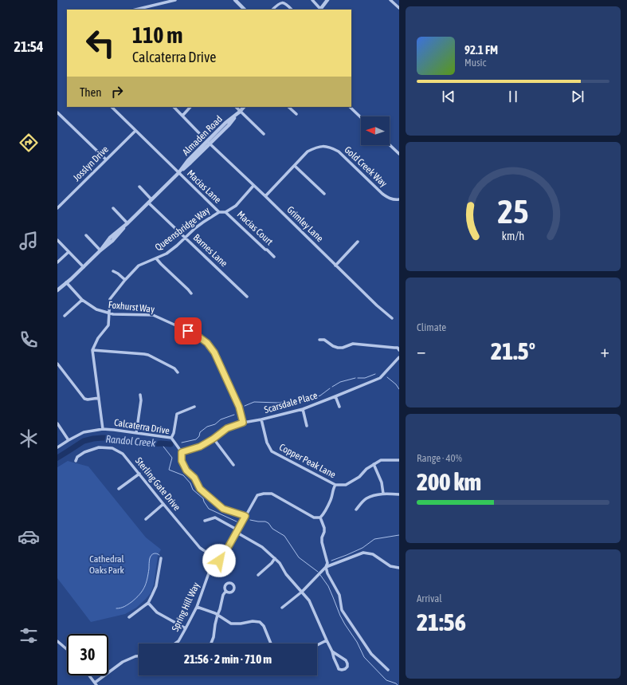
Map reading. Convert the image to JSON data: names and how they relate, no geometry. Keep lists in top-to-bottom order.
{
  "streets": {
    "street": [
      "Almaden Road",
      "Josslyn Drive",
      "Gold Creek Way",
      "Macias Lane",
      "Grimley Lane",
      "Macias Court",
      "Queensbridge Way",
      "Barnes Lane",
      "Foxhurst Way",
      "Scarsdale Place",
      "Calcaterra Drive",
      "Copper Peak Lane",
      "Sterling Gate Drive",
      "Spring Hill Way"
    ]
  },
  "crossings": [
    ["Almaden Road", "Macias Lane"],
    ["Almaden Road", "Grimley Lane"],
    ["Almaden Road", "Barnes Lane"],
    ["Almaden Road", "Foxhurst Way"],
    ["Josslyn Drive", "Macias Lane"],
    ["Gold Creek Way", "Grimley Lane"],
    ["Macias Lane", "Queensbridge Way"],
    ["Grimley Lane", "Queensbridge Way"],
    ["Macias Court", "Queensbridge Way"],
    ["Queensbridge Way", "Barnes Lane"],
    ["Queensbridge Way", "Foxhurst Way"],
    ["Foxhurst Way", "Scarsdale Place"],
    ["Scarsdale Place", "Calcaterra Drive"],
    ["Scarsdale Place", "Copper Peak Lane"],
    ["Calcaterra Drive", "Spring Hill Way"],
    ["Sterling Gate Drive", "Spring Hill Way"]
  ],
  "water": ["Randol Creek"],
  "parks": ["Cathedral Oaks Park"],
  "north": "left",
  "page": {
    "tabs": "21:54",
    "turn": ["110 m", "Calcaterra Drive"],
    "song": ["92.1 FM", "Music"],
    "then": "Then",
    "tile": [
      "Climate",
      ["Range · 40%", "200 km"],
      ["Arrival", "21:56"]
    ],
    "heat": ["−", "21.5°", "+"],
    "limit": "30",
    "trip": "21:56 · 2 min · 710 m",
    "gauge": ["25", "km/h"]
  }
}
